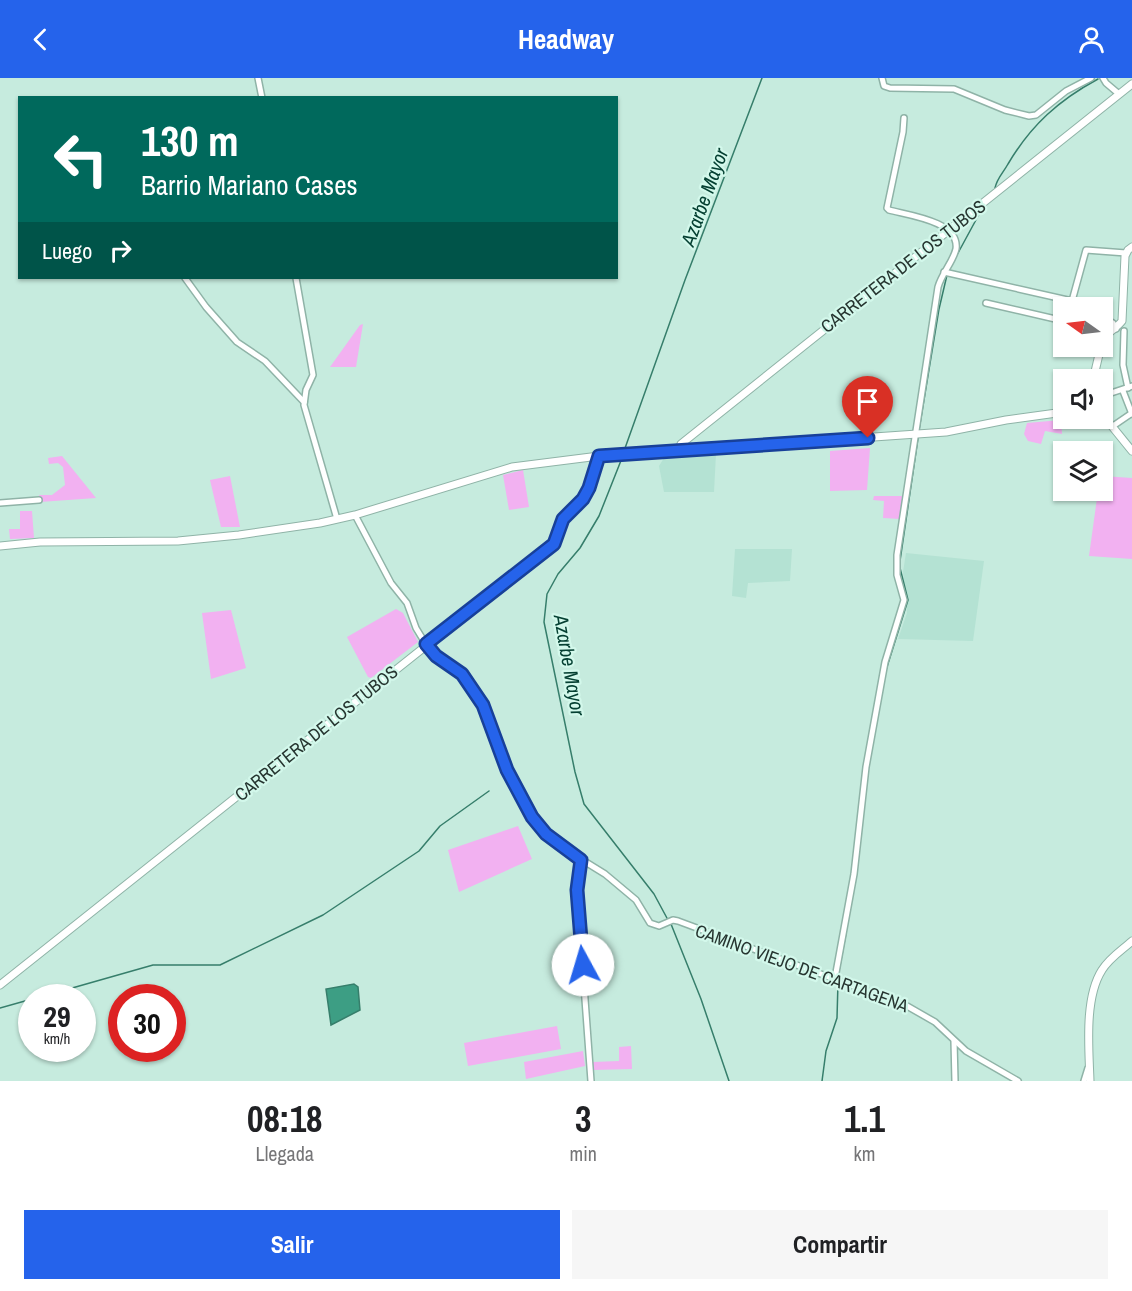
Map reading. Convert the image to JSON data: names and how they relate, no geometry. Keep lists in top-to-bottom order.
{
  "streets": {
    "main road": ["CARRETERA DE LOS TUBOS"],
    "street": ["CAMINO VIEJO DE CARTAGENA"]
  },
  "water": ["Azarbe Mayor"],
  "north": "left",
  "page": {
    "header": "Headway",
    "turn": ["130 m", "Barrio Mariano Cases"],
    "then": "Luego",
    "speed": "29 km/h",
    "limit": "30",
    "eta": [
      "08:18",
      "Llegada",
      "3",
      "min",
      "1.1",
      "km"
    ],
    "buttons": ["Salir", "Compartir"]
  }
}
